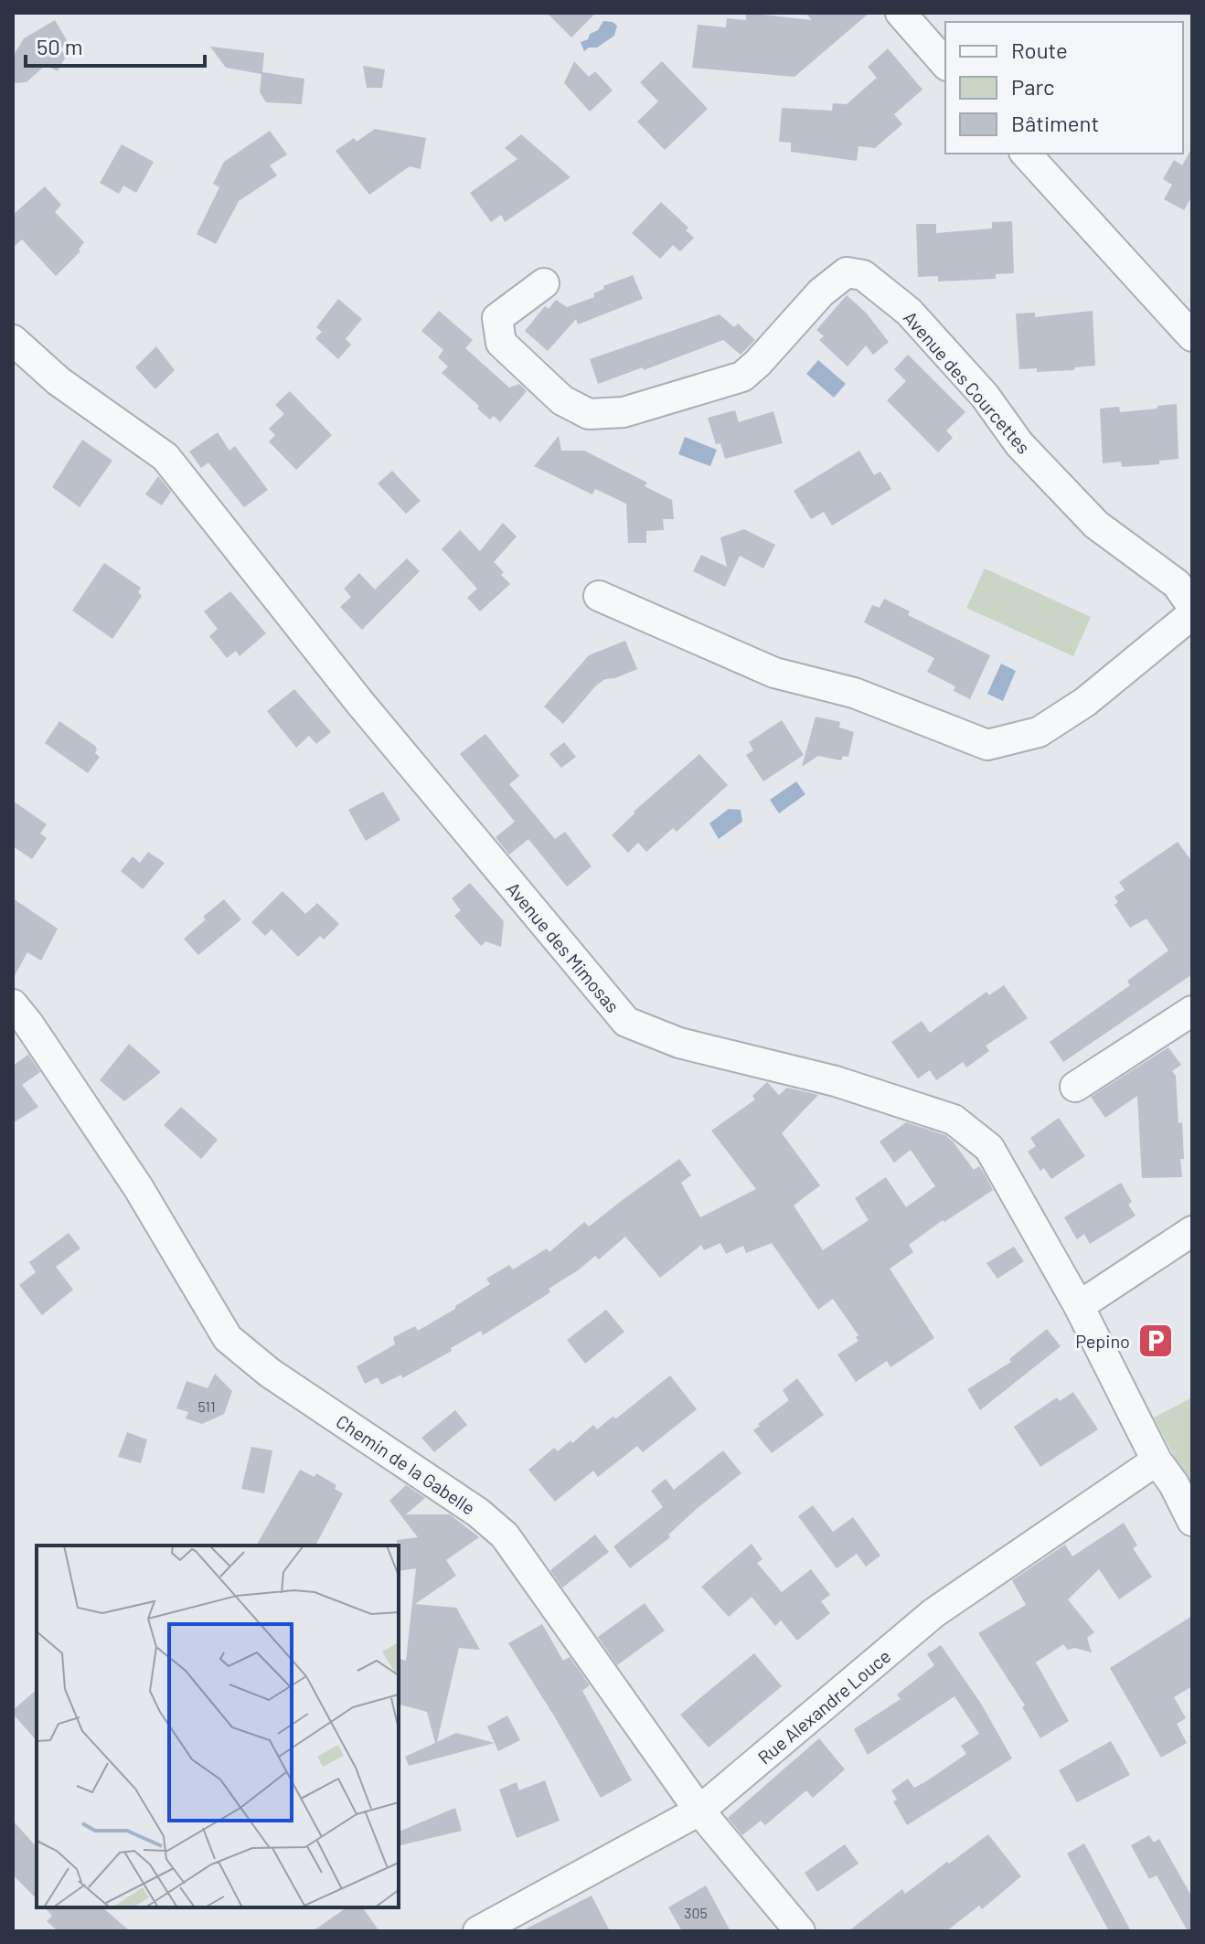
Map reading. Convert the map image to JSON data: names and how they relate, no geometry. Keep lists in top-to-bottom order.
{
  "streets": {
    "street": [
      "Avenue des Courcettes",
      "Avenue des Mimosas",
      "Chemin de la Gabelle",
      "Rue Alexandre Louce"
    ]
  },
  "crossings": [
    ["Avenue des Mimosas", "Rue Alexandre Louce"],
    ["Chemin de la Gabelle", "Rue Alexandre Louce"]
  ],
  "places": {
    "parking": ["Pepino"]
  },
  "house_numbers": ["511", "305"],
  "legend": ["Route", "Parc", "Bâtiment"],
  "scale_bar": "50 m"
}
